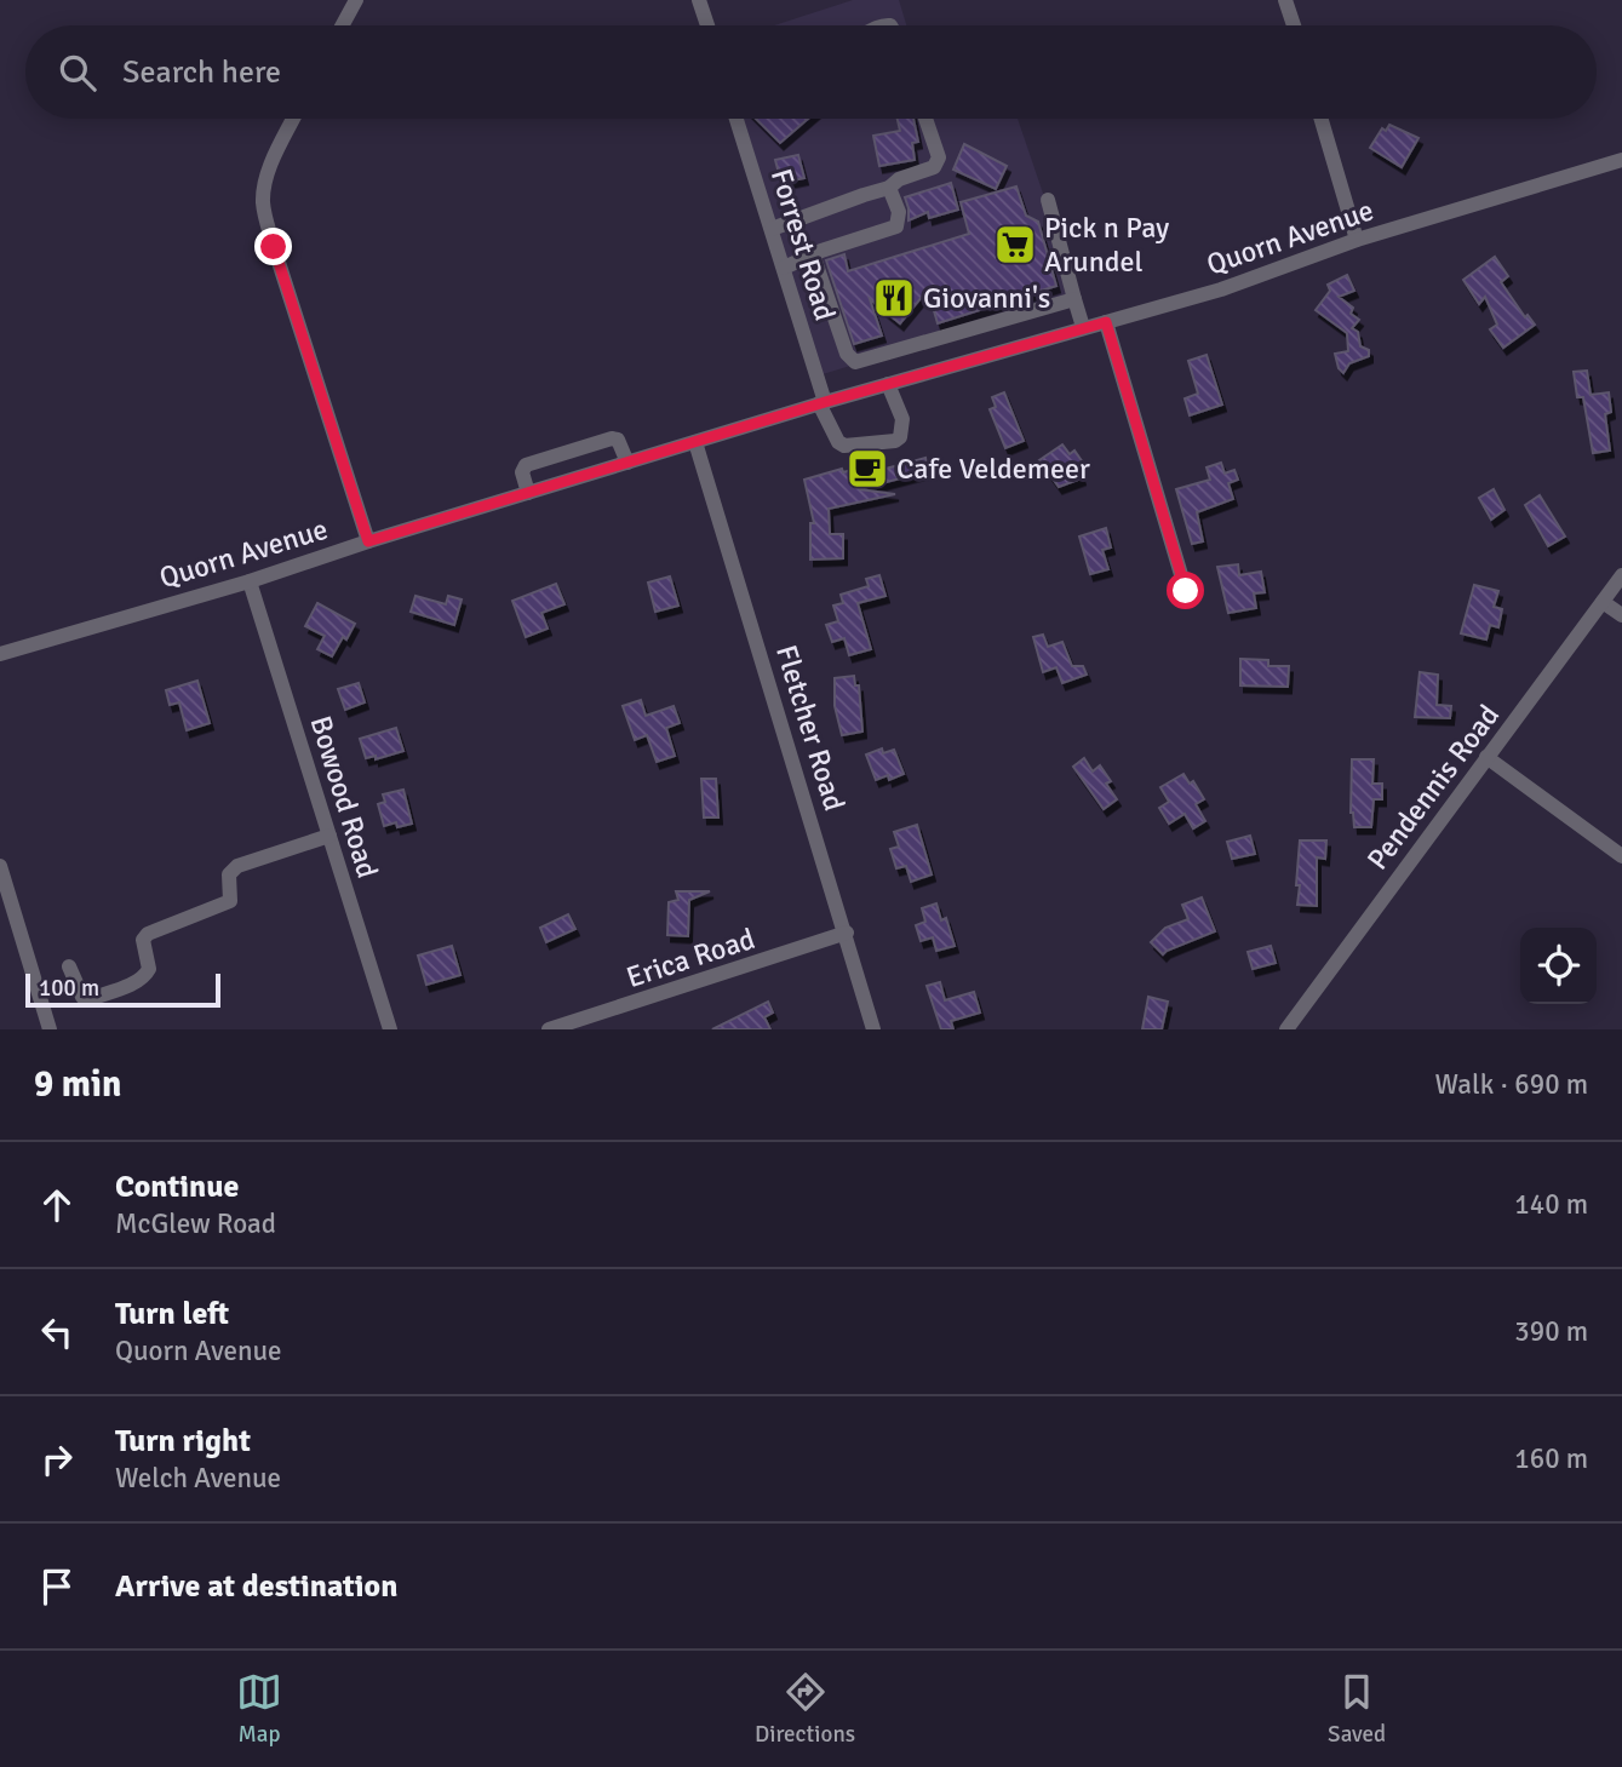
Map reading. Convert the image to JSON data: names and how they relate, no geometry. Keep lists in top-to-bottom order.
{
  "streets": {
    "street": [
      "Quorn Avenue",
      "Forrest Road",
      "Fletcher Road",
      "Pendennis Road",
      "Bowood Road",
      "Erica Road"
    ]
  },
  "crossings": [
    ["Quorn Avenue", "Forrest Road"],
    ["Quorn Avenue", "Fletcher Road"],
    ["Quorn Avenue", "Bowood Road"],
    ["Fletcher Road", "Erica Road"]
  ],
  "places": {
    "supermarket": ["Pick n Pay Arundel"],
    "restaurant": ["Giovanni's"],
    "cafe": ["Cafe Veldemeer"]
  },
  "scale_bar": "100 m",
  "page": {
    "search": "Search here",
    "scale": "100 m",
    "heading": ["9 min", "Walk · 690 m"],
    "list": [
      ["Continue", "McGlew Road", "140 m"],
      ["Turn left", "Quorn Avenue", "390 m"],
      ["Turn right", "Welch Avenue", "160 m"],
      "Arrive at destination"
    ],
    "nav": ["Map", "Directions", "Saved"]
  }
}
